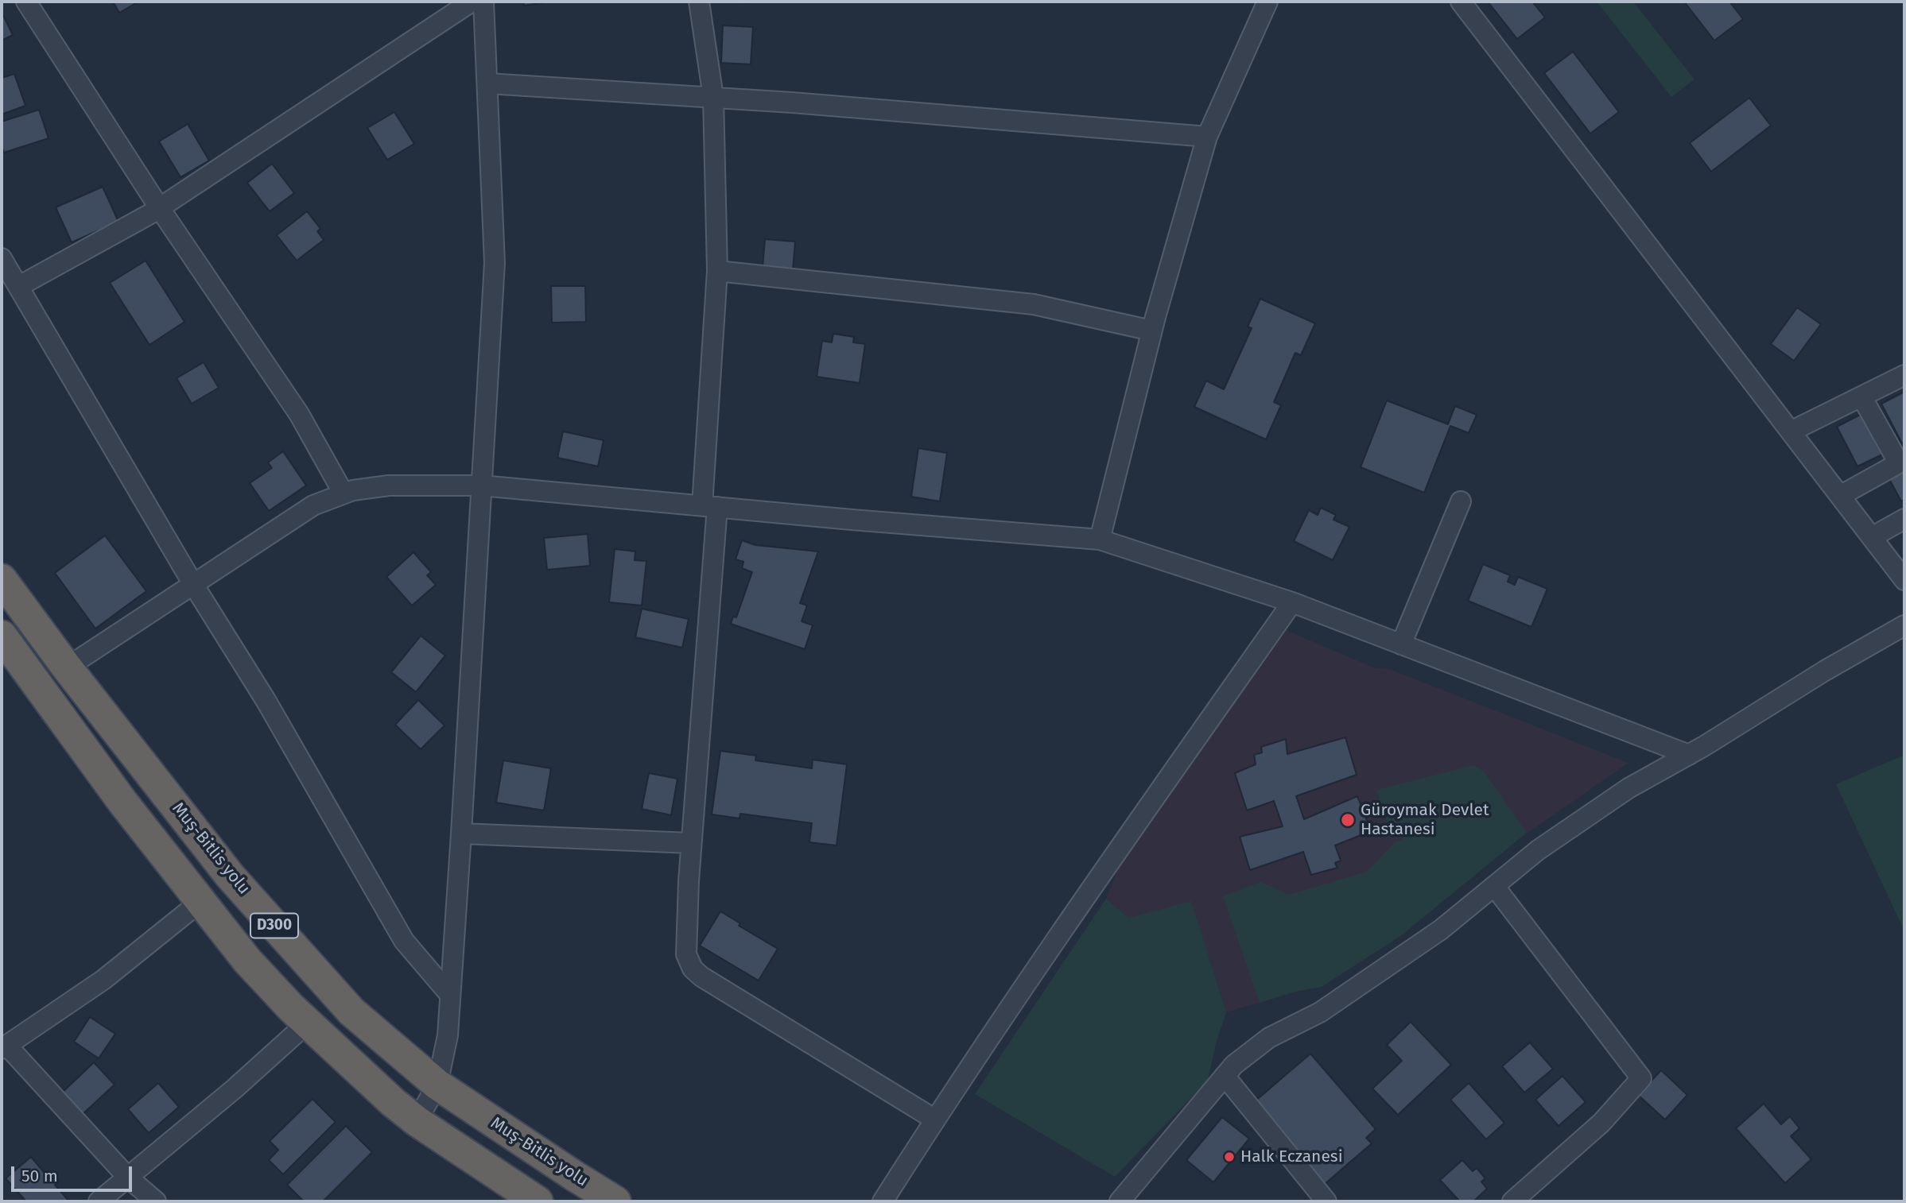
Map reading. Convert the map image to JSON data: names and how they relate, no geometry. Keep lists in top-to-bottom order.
{
  "streets": {
    "highway": ["Muş-Bitlis yolu", "D300"]
  },
  "places": ["Güroymak Devlet Hastanesi", "Halk Eczanesi"],
  "scale_bar": "50 m"
}
